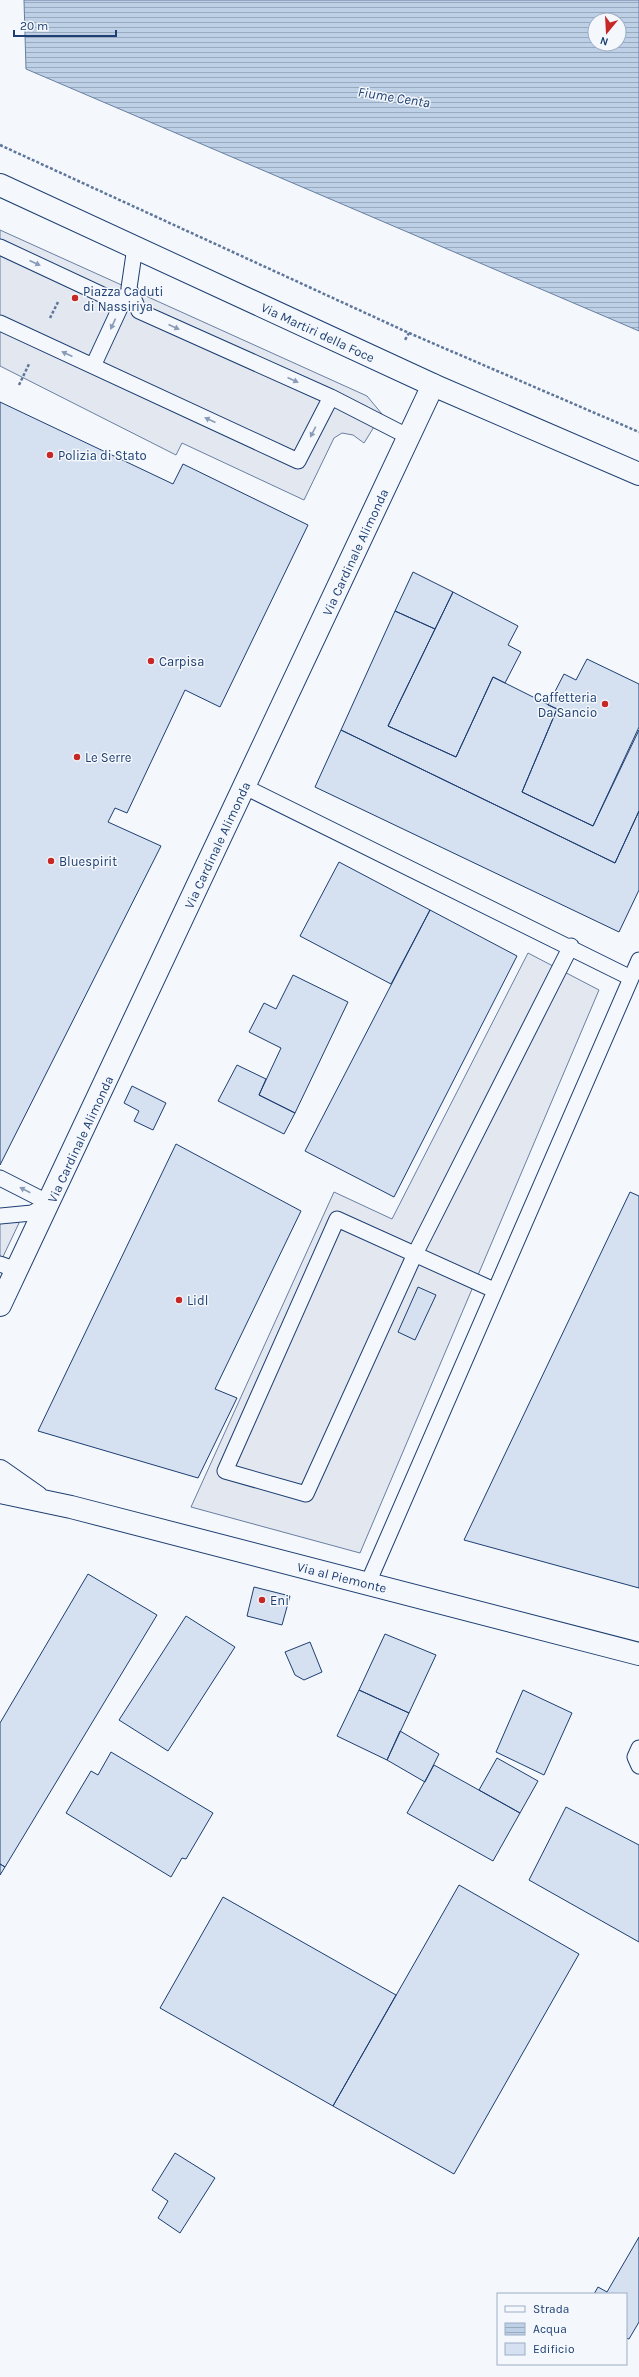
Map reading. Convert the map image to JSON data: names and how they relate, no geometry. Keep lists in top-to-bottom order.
{
  "streets": {
    "main road": ["Via Martiri della Foce", "Via Cardinale Alimonda", "Via al Piemonte"]
  },
  "crossings": [
    ["Via Martiri della Foce", "Via Cardinale Alimonda"]
  ],
  "water": ["Fiume Centa"],
  "places": [
    "Piazza Caduti di Nassiriya",
    "Polizia di Stato",
    "Carpisa",
    "Caffetteria Da Sancio",
    "Le Serre",
    "Bluespirit",
    "Lidl",
    "Eni"
  ],
  "legend": ["Strada", "Acqua", "Edificio"],
  "scale_bar": "20 m",
  "north": "bottom"
}
